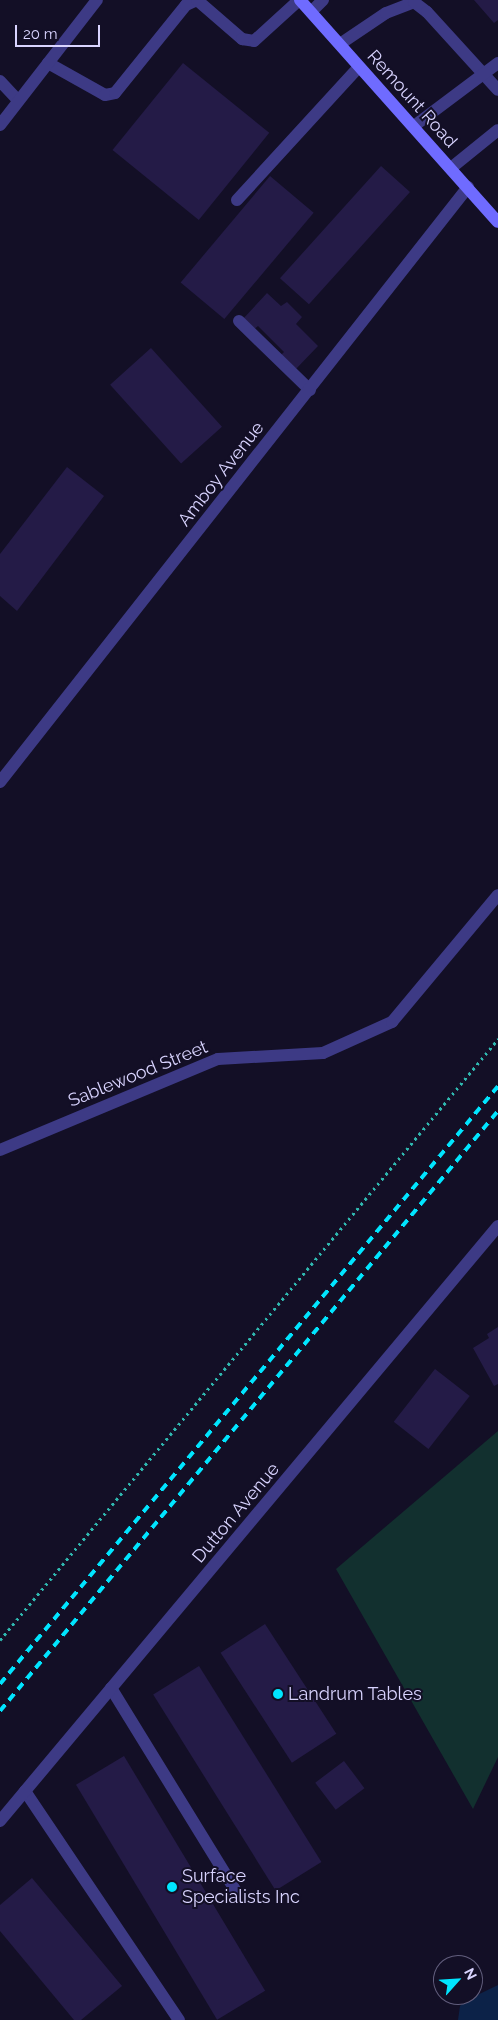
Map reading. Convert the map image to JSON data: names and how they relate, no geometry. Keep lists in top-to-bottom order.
{
  "streets": {
    "main road": ["Remount Road"],
    "street": ["Amboy Avenue", "Sablewood Street", "Dutton Avenue"]
  },
  "crossings": [
    ["Remount Road", "Amboy Avenue"]
  ],
  "places": ["Landrum Tables", "Surface Specialists Inc"],
  "scale_bar": "20 m",
  "north": "top right"
}
